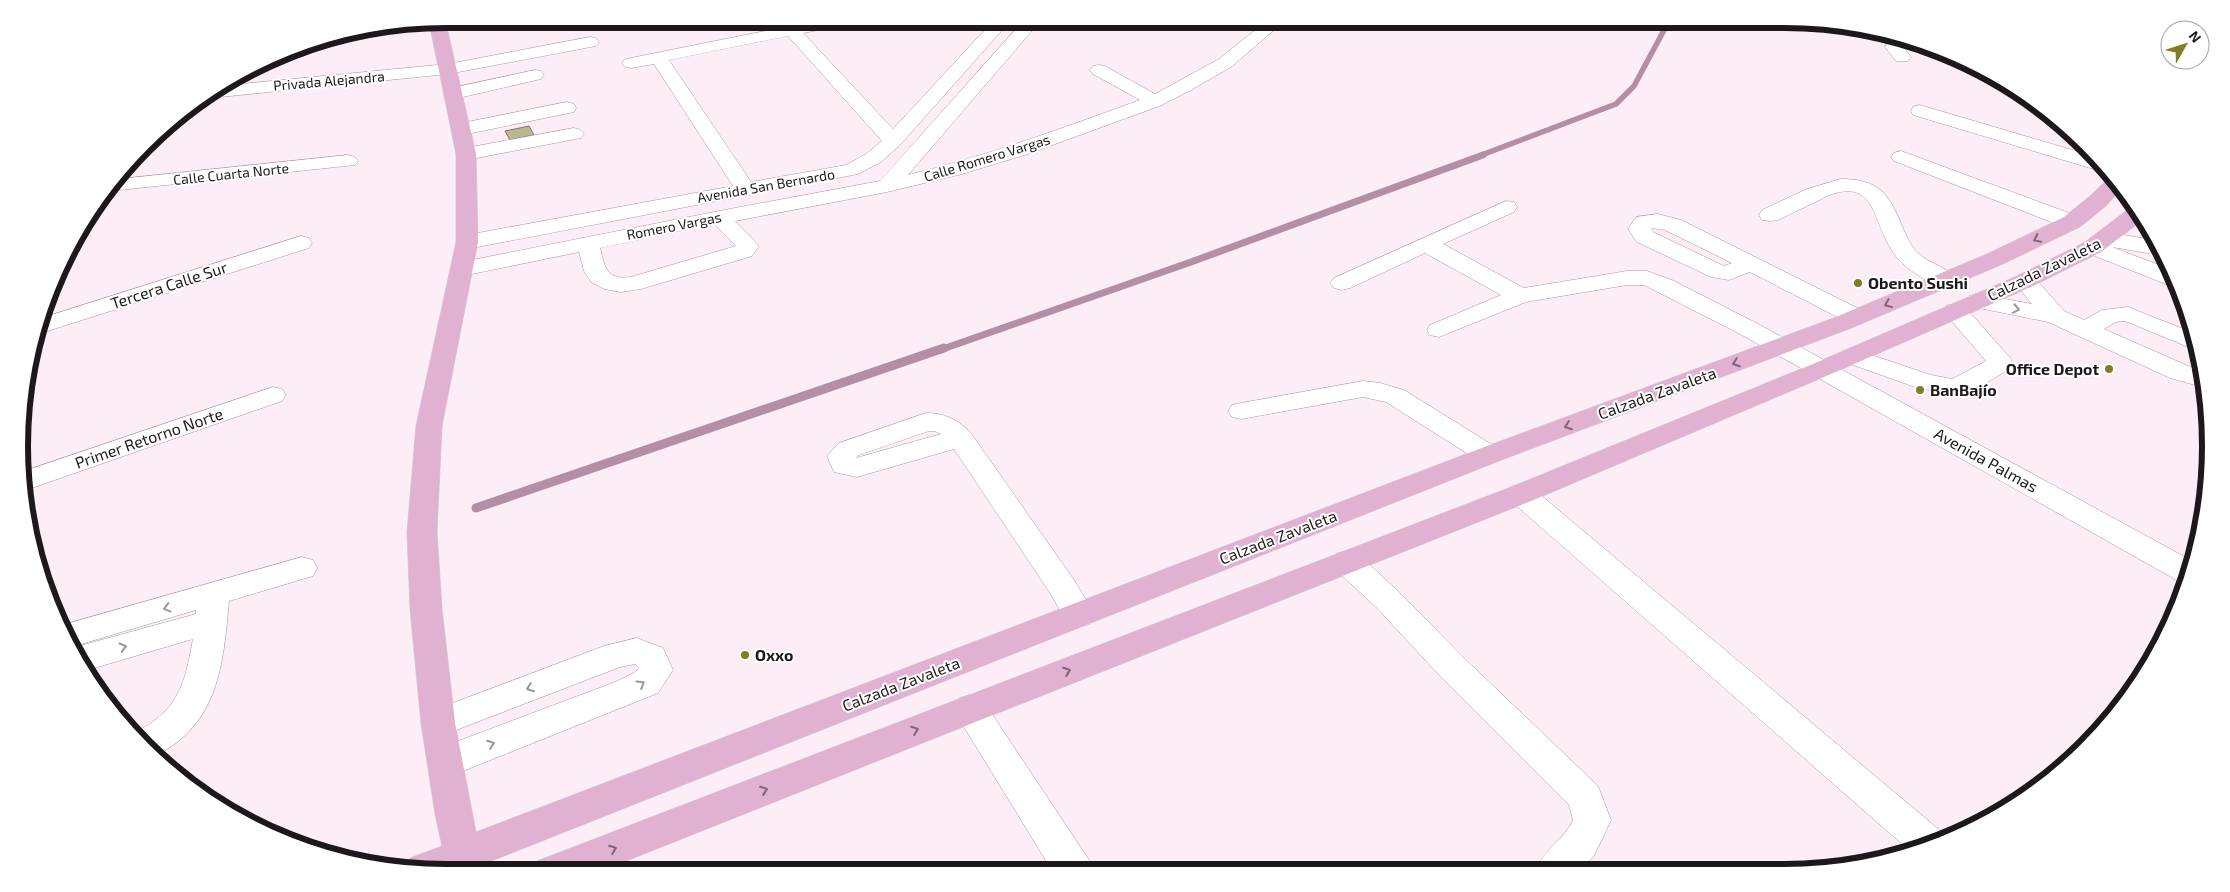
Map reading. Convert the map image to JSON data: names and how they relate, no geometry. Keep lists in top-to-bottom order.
{
  "streets": {
    "main road": ["Calzada Zavaleta"],
    "street": [
      "Privada Alejandra",
      "Calle Romero Vargas",
      "Calle Cuarta Norte",
      "Avenida San Bernardo",
      "Romero Vargas",
      "Tercera Calle Sur",
      "Primer Retorno Norte",
      "Avenida Palmas"
    ]
  },
  "crossings": [
    ["Calle Romero Vargas", "Romero Vargas"],
    ["Calzada Zavaleta", "Avenida Palmas"]
  ],
  "places": [
    "Obento Sushi",
    "Office Depot",
    "BanBajío",
    "Oxxo"
  ],
  "north": "top right"
}
